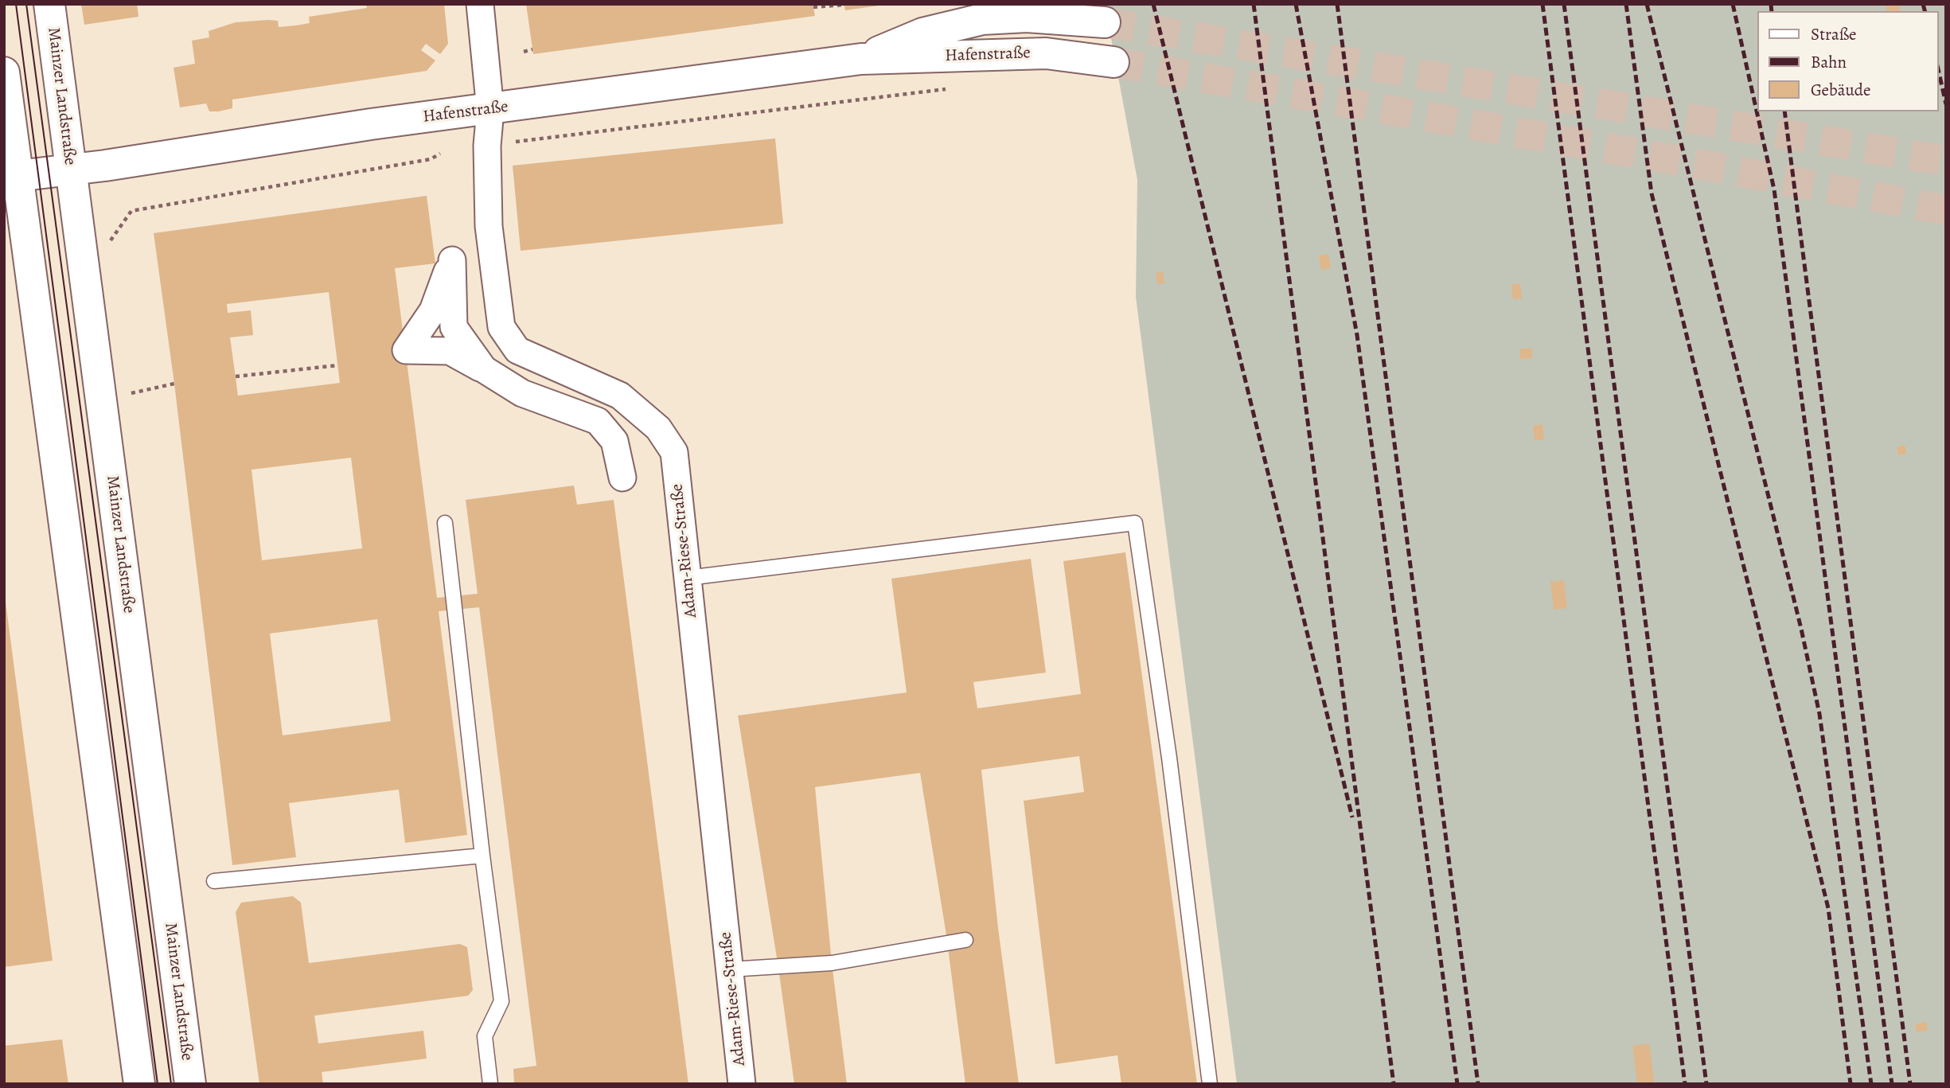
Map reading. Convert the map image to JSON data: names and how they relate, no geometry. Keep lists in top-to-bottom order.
{
  "streets": {
    "main road": ["Hafenstraße", "Mainzer Landstraße"],
    "street": ["Adam-Riese-Straße"]
  },
  "crossings": [
    ["Hafenstraße", "Mainzer Landstraße"],
    ["Hafenstraße", "Adam-Riese-Straße"]
  ],
  "legend": ["Straße", "Bahn", "Gebäude"]
}
